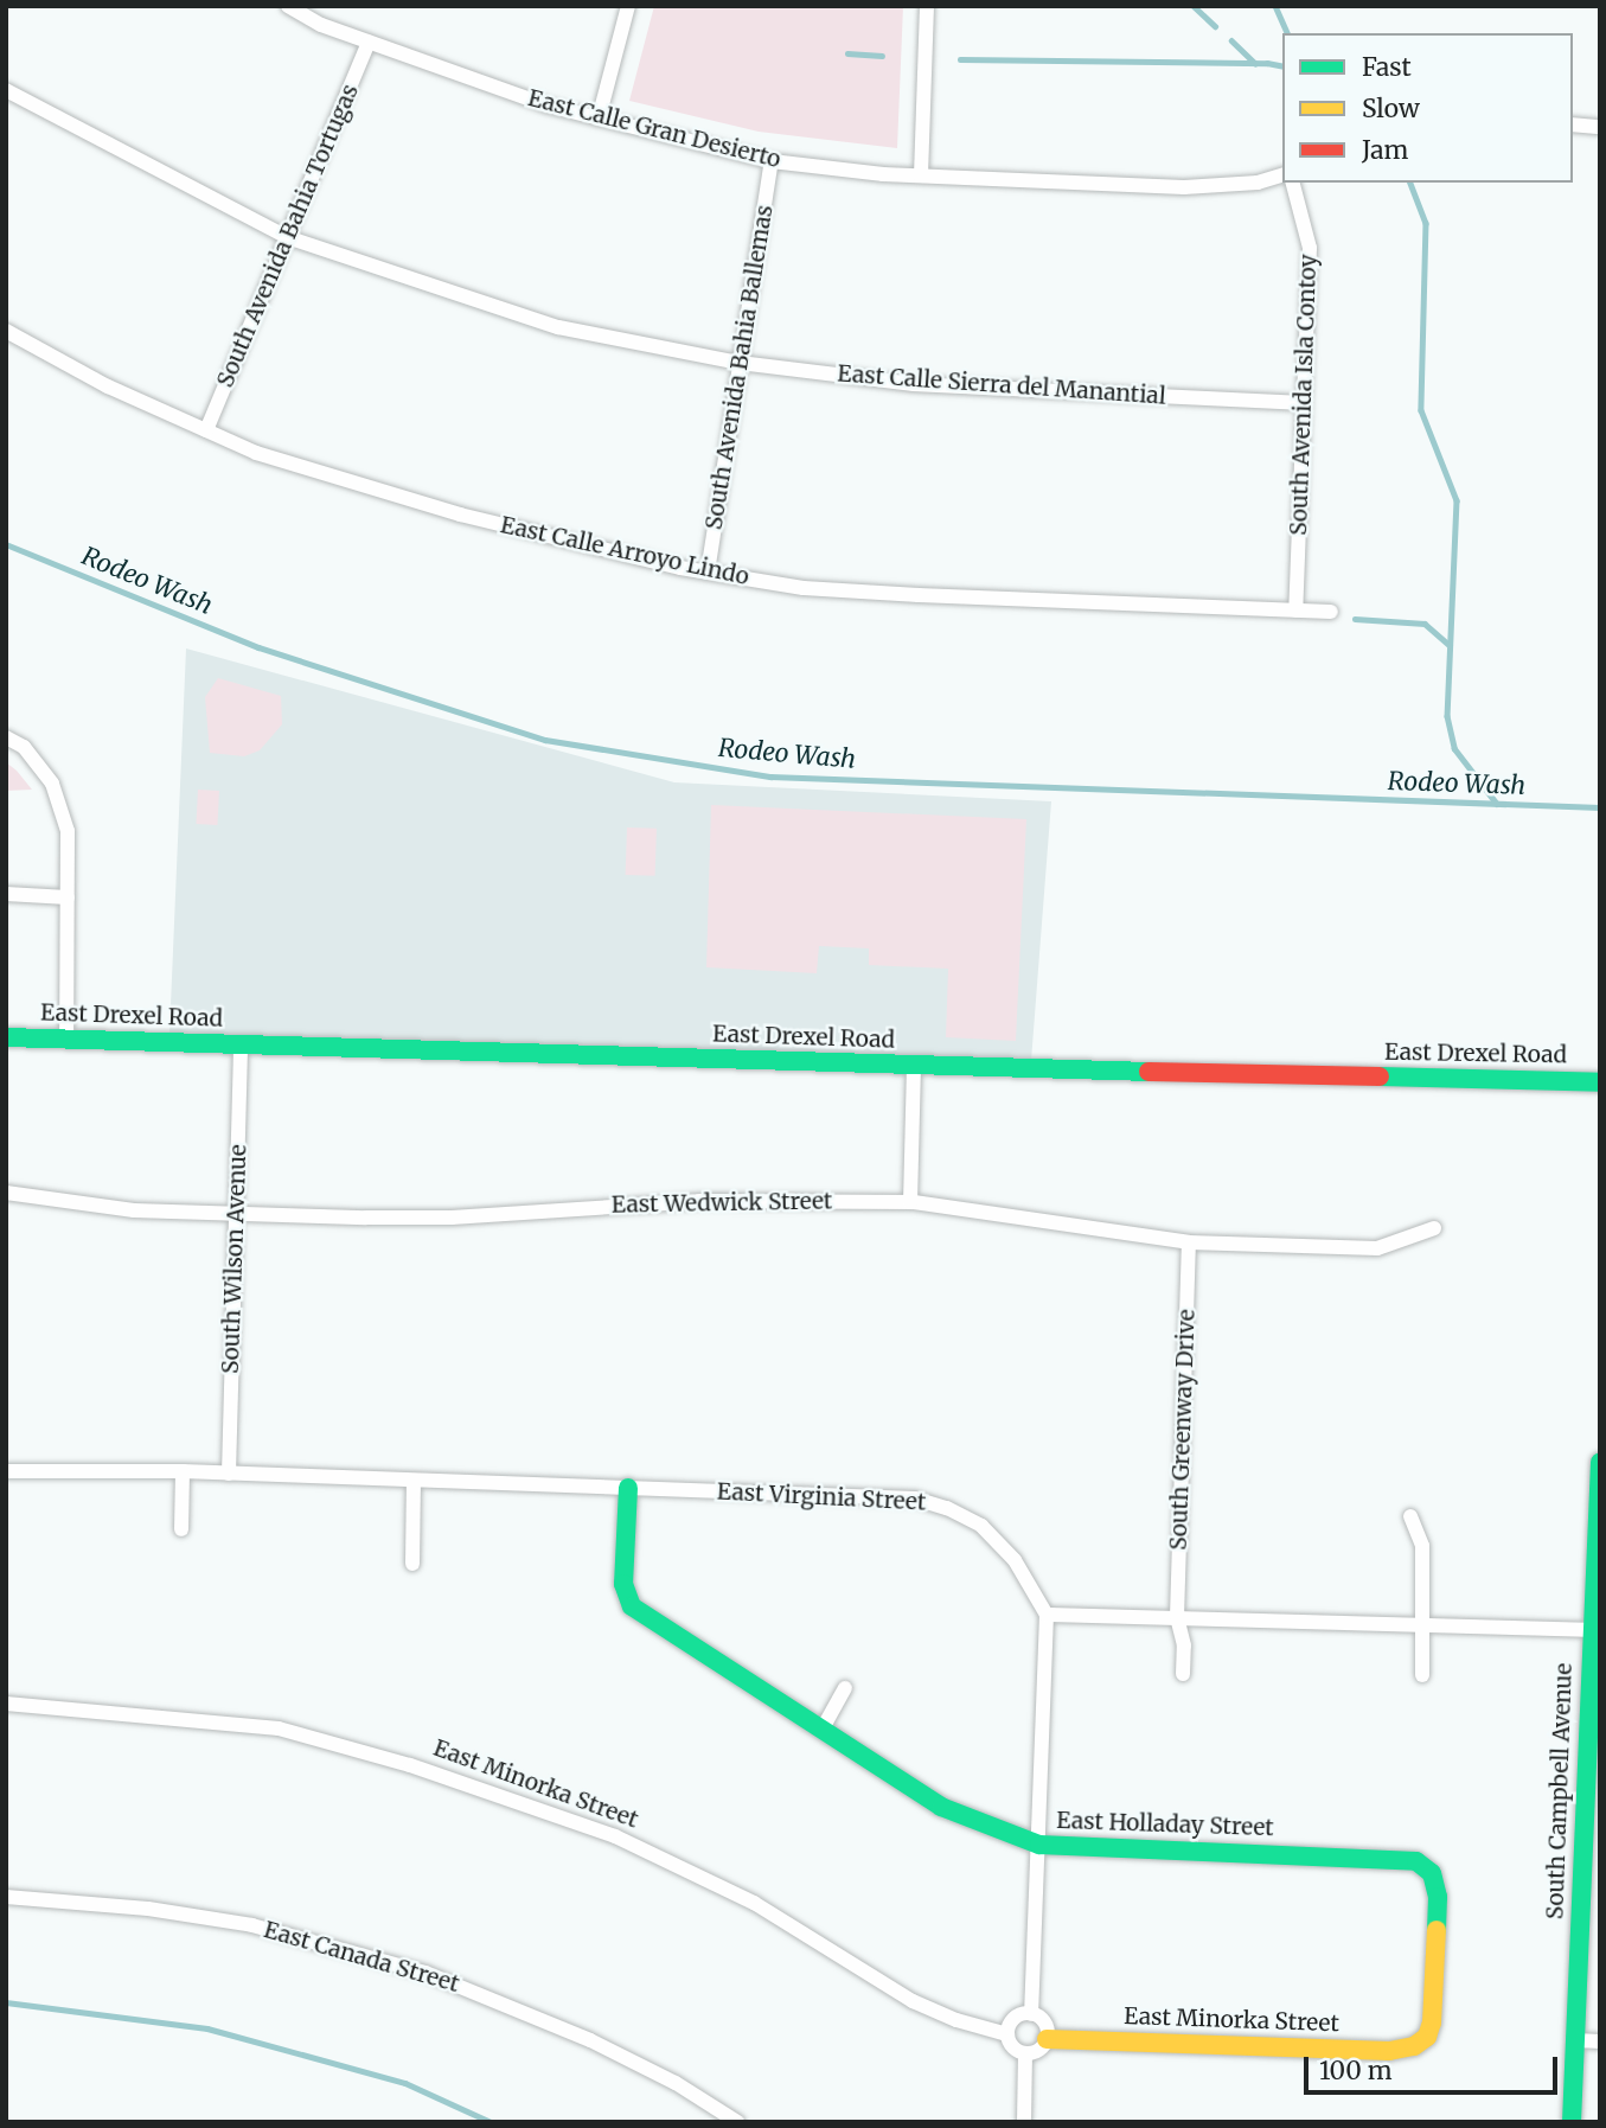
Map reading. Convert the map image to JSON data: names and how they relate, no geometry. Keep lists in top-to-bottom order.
{
  "streets": {
    "street": [
      "East Calle Gran Desierto",
      "South Avenida Bahia Tortugas",
      "South Avenida Bahia Ballemas",
      "East Calle Sierra del Manantial",
      "South Avenida Isla Contoy",
      "East Calle Arroyo Lindo",
      "East Drexel Road",
      "East Wedwick Street",
      "South Wilson Avenue",
      "South Greenway Drive",
      "East Virginia Street",
      "East Minorka Street",
      "South Campbell Avenue",
      "East Holladay Street",
      "East Canada Street"
    ]
  },
  "crossings": [
    ["East Calle Gran Desierto", "South Avenida Bahia Tortugas"],
    ["East Calle Gran Desierto", "South Avenida Bahia Ballemas"],
    ["South Avenida Bahia Tortugas", "East Calle Sierra del Manantial"],
    ["South Avenida Bahia Tortugas", "East Calle Arroyo Lindo"],
    ["South Avenida Bahia Ballemas", "East Calle Sierra del Manantial"],
    ["South Avenida Bahia Ballemas", "East Calle Arroyo Lindo"],
    ["East Calle Sierra del Manantial", "South Avenida Isla Contoy"],
    ["South Avenida Isla Contoy", "East Calle Arroyo Lindo"],
    ["East Drexel Road", "South Wilson Avenue"],
    ["East Wedwick Street", "South Wilson Avenue"],
    ["East Wedwick Street", "South Greenway Drive"],
    ["South Wilson Avenue", "East Virginia Street"],
    ["East Virginia Street", "East Holladay Street"],
    ["East Minorka Street", "East Holladay Street"]
  ],
  "water": ["Rodeo Wash"],
  "legend": ["Fast", "Slow", "Jam"],
  "scale_bar": "100 m"
}
